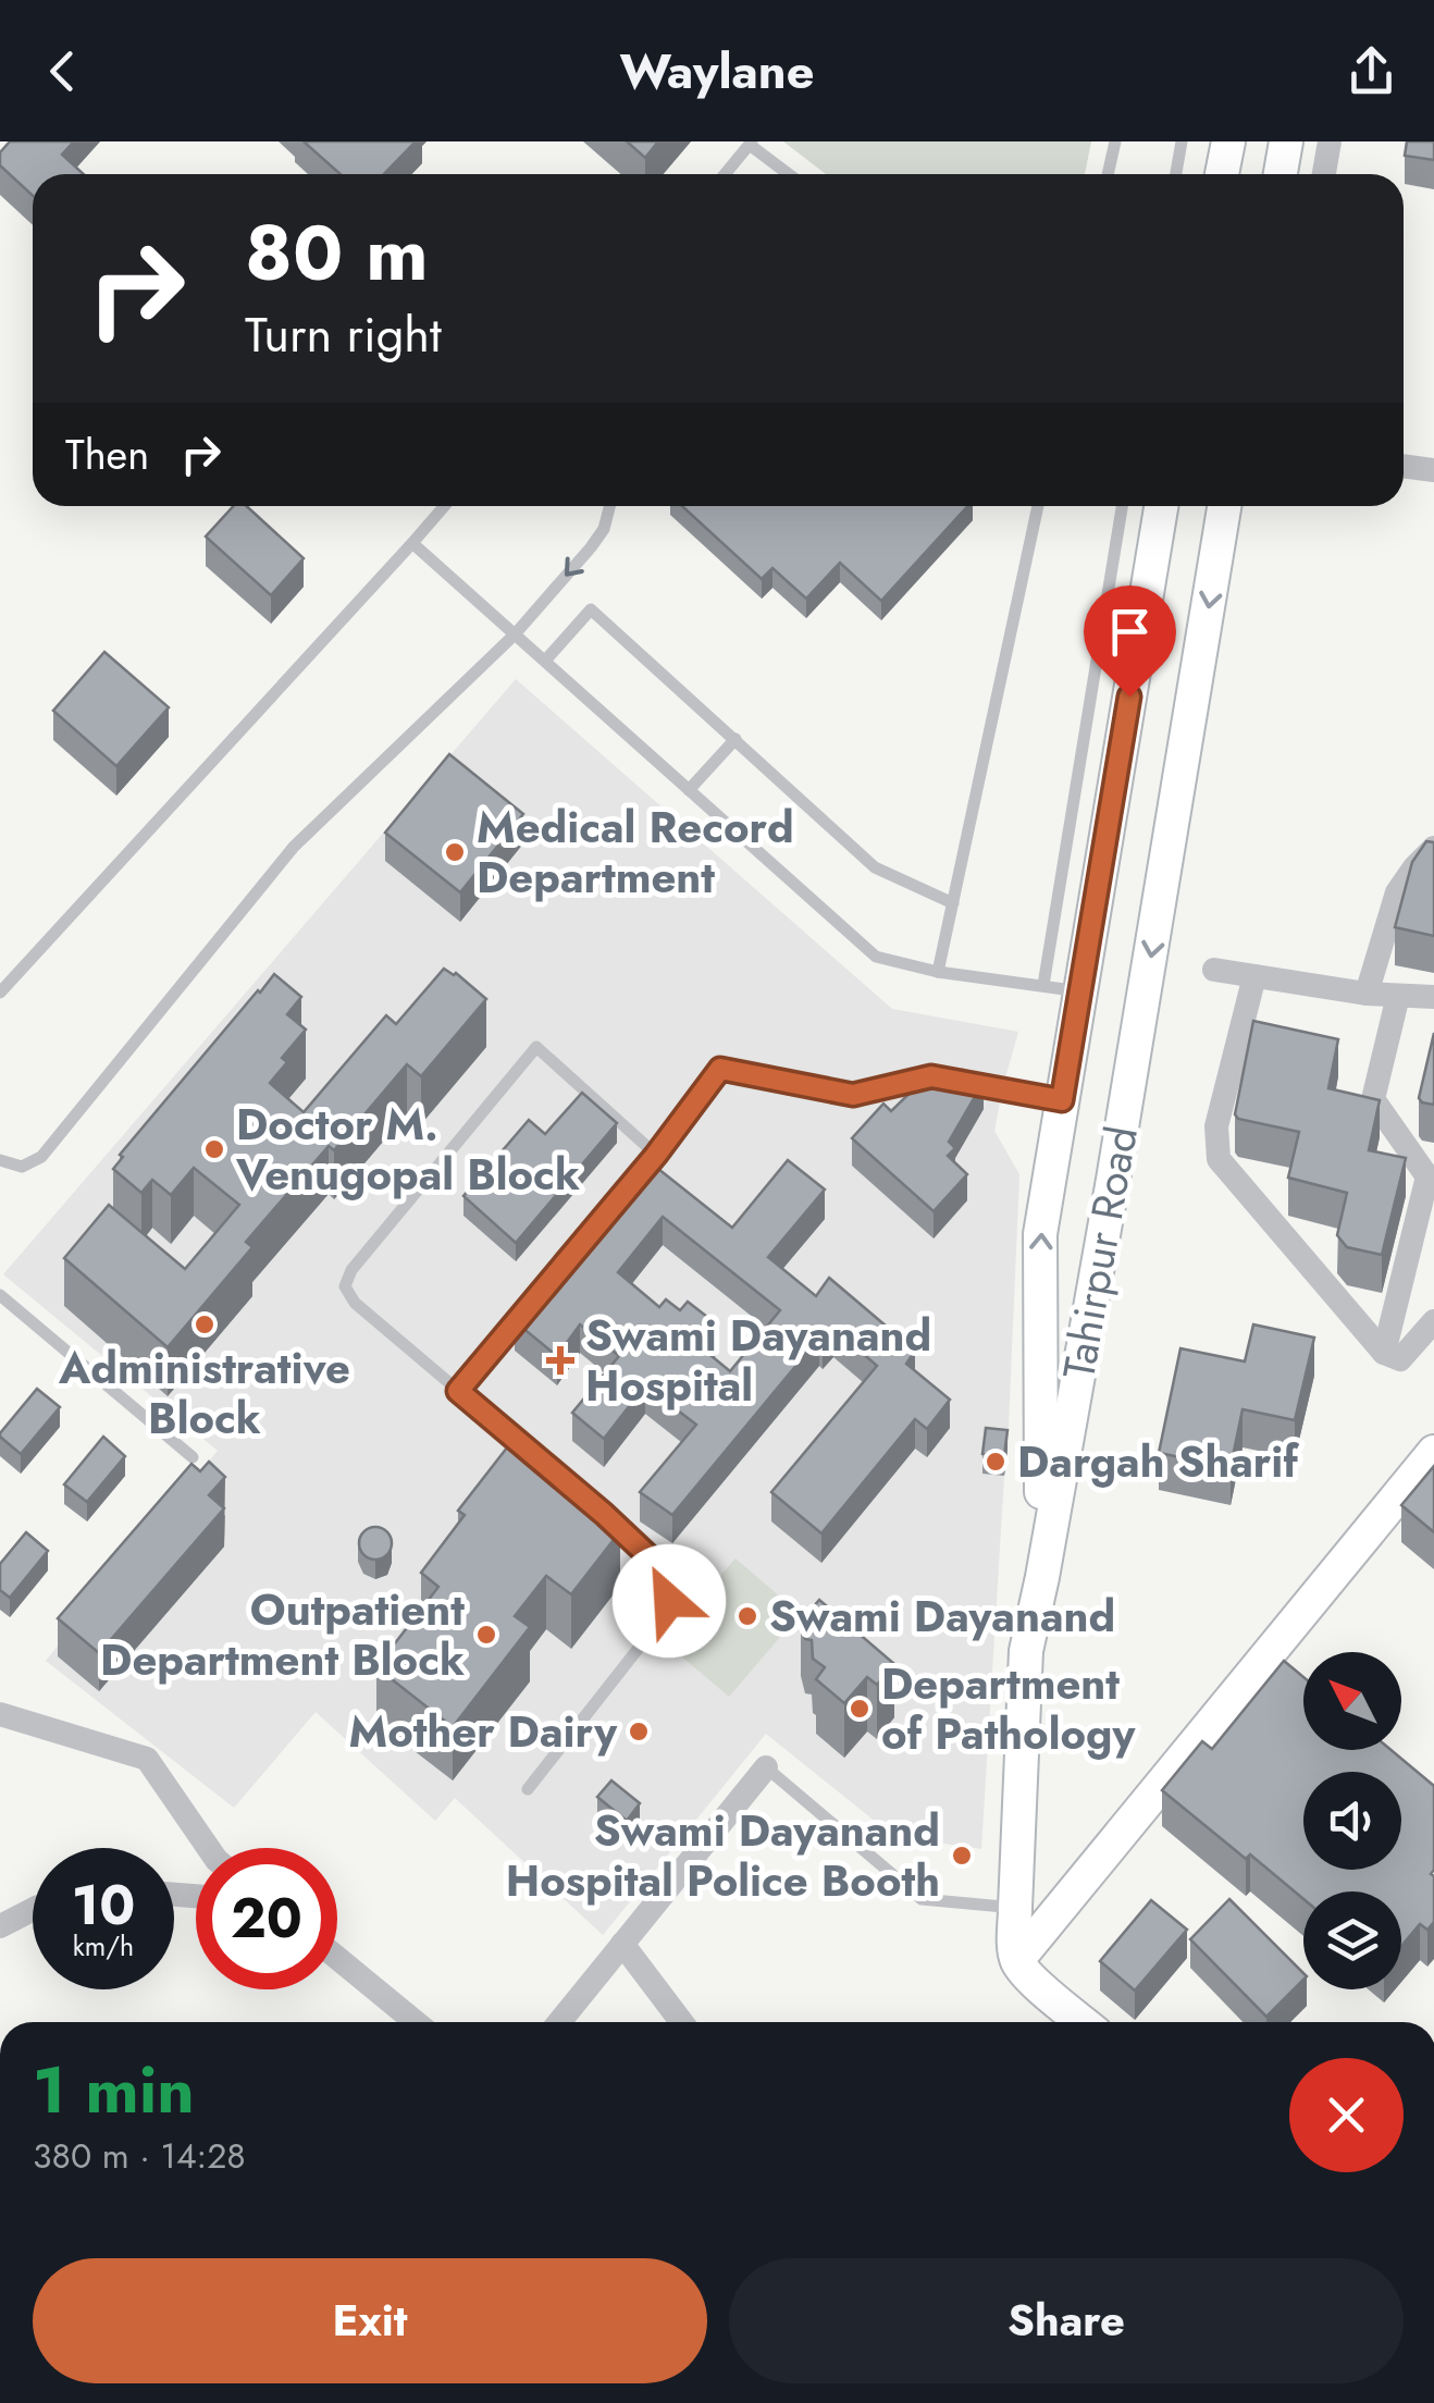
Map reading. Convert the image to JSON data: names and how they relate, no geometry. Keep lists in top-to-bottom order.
{
  "streets": {
    "main road": ["Tahirpur Road"]
  },
  "places": {
    "other": [
      "Medical Record Department",
      "Doctor M. Venugopal Block",
      "Administrative Block",
      "Dargah Sharif",
      "Swami Dayanand",
      "Outpatient Department Block",
      "Department of Pathology",
      "Mother Dairy",
      "Swami Dayanand Hospital Police Booth"
    ],
    "health": ["Swami Dayanand Hospital"]
  },
  "north": "top left",
  "page": {
    "header": "Waylane",
    "turn": ["80 m", "Turn right"],
    "then": "Then",
    "speed": "10 km/h",
    "limit": "20",
    "heading": ["1 min", "380 m · 14:28"],
    "buttons": ["Exit", "Share"]
  }
}
